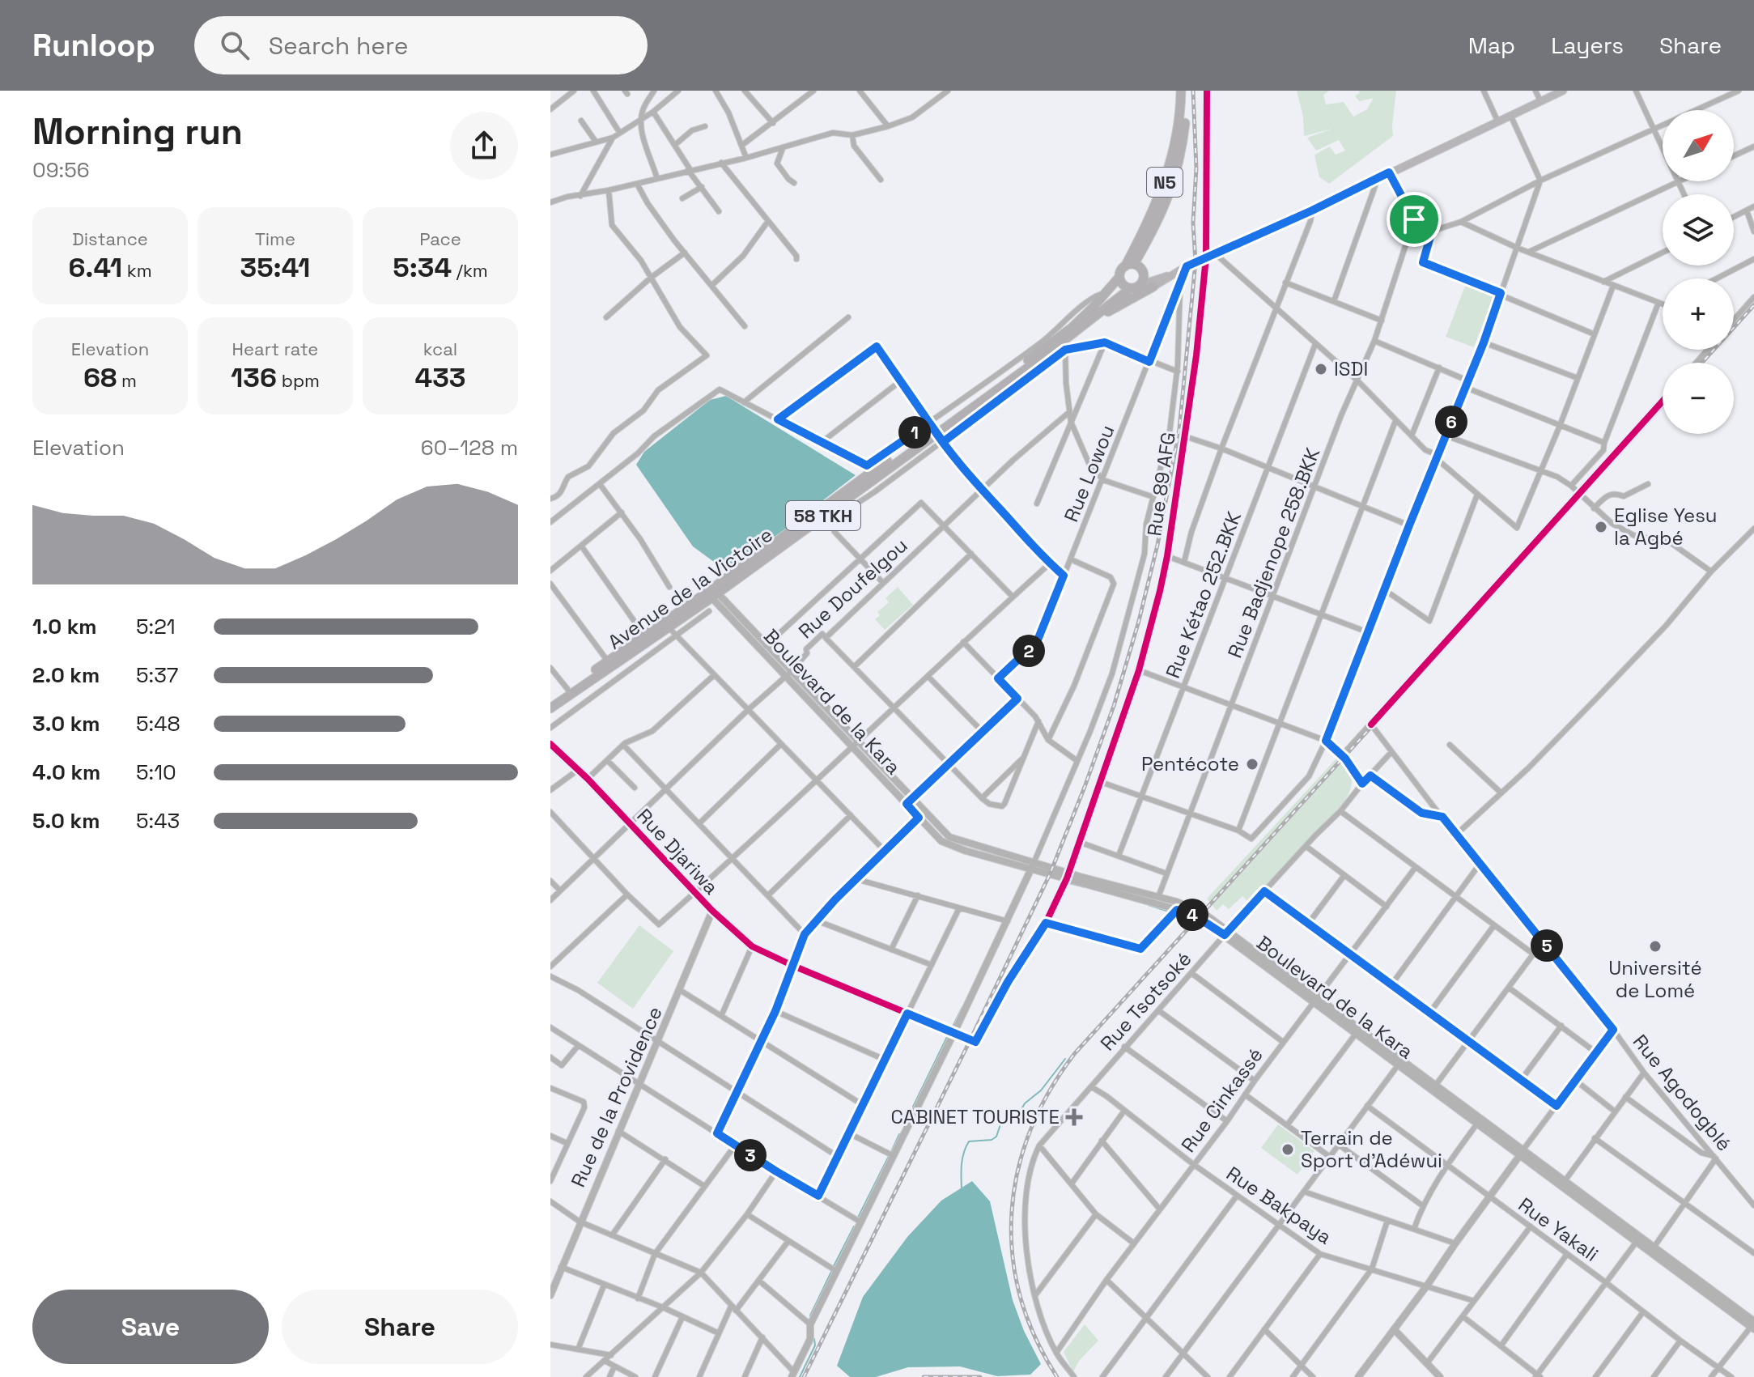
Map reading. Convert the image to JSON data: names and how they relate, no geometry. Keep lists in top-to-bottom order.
{
  "streets": {
    "highway": ["N5", "58 TKH", "Avenue de la Victoire"],
    "main road": ["Boulevard de la Kara", "Rue Djariwa", "Rue de la Providence"],
    "street": [
      "Rue Lowou",
      "Rue 89 AFG",
      "Rue Badjenope 258.BKK",
      "Rue Doufelgou",
      "Rue Kétao 252.BKK",
      "Rue Tsotsoké",
      "Rue Agodogblé",
      "Rue Cinkassé",
      "Rue Bakpaya",
      "Rue Yakali"
    ]
  },
  "crossings": [
    ["N5", "Avenue de la Victoire"],
    ["Rue 89 AFG", "Boulevard de la Kara"],
    ["Rue 89 AFG", "Rue Djariwa"],
    ["Rue Badjenope 258.BKK", "Boulevard de la Kara"],
    ["Avenue de la Victoire", "Boulevard de la Kara"],
    ["Rue Doufelgou", "Boulevard de la Kara"],
    ["Rue Doufelgou", "Rue Djariwa"],
    ["Boulevard de la Kara", "Rue Tsotsoké"],
    ["Boulevard de la Kara", "Rue Cinkassé"],
    ["Rue Djariwa", "Rue de la Providence"],
    ["Rue Tsotsoké", "Rue Agodogblé"],
    ["Rue Tsotsoké", "Rue Cinkassé"],
    ["Rue Tsotsoké", "Rue Bakpaya"],
    ["Rue Cinkassé", "Rue Bakpaya"]
  ],
  "places": {
    "other": [
      "ISDI",
      "Eglise Yesu la Agbé",
      "Pentécote",
      "Université de Lomé",
      "Terrain de Sport d'Adéwui"
    ],
    "health": ["CABINET TOURISTE"]
  },
  "north": "top right",
  "page": {
    "header": "Runloop",
    "search": "Search here",
    "nav": ["Map", "Layers", "Share"],
    "heading": ["Morning run", "09:56"],
    "map_buttons": ["+", "−"],
    "stats": [
      ["Distance", "6.41 km"],
      ["Time", "35:41"],
      ["Pace", "5:34 /km"],
      ["Elevation", "68 m"],
      ["Heart rate", "136 bpm"],
      ["kcal", "433"]
    ],
    "pins": [
      "6",
      "1",
      "2",
      "4",
      "5",
      "3"
    ],
    "chart": ["Elevation", "60–128 m"],
    "list": [
      {
        "name": "1.0 km",
        "note": "5:21"
      },
      {
        "name": "2.0 km",
        "note": "5:37"
      },
      {
        "name": "3.0 km",
        "note": "5:48"
      },
      {
        "name": "4.0 km",
        "note": "5:10"
      },
      {
        "name": "5.0 km",
        "note": "5:43"
      }
    ],
    "buttons": ["Save", "Share"]
  }
}
